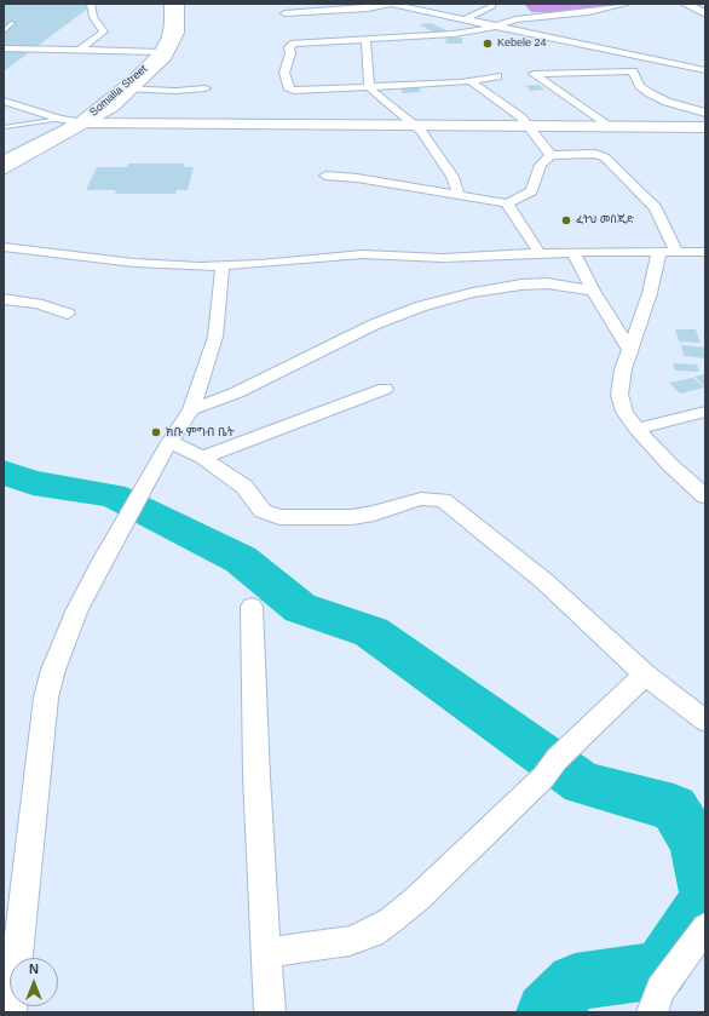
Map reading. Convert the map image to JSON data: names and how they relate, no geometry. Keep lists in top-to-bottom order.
{
  "streets": {
    "main road": ["Somalia Street"]
  },
  "places": ["Kebele 24", "ፈትህ መስጂድ", "ክቡ ምግብ ቤት"],
  "north": "top"
}
